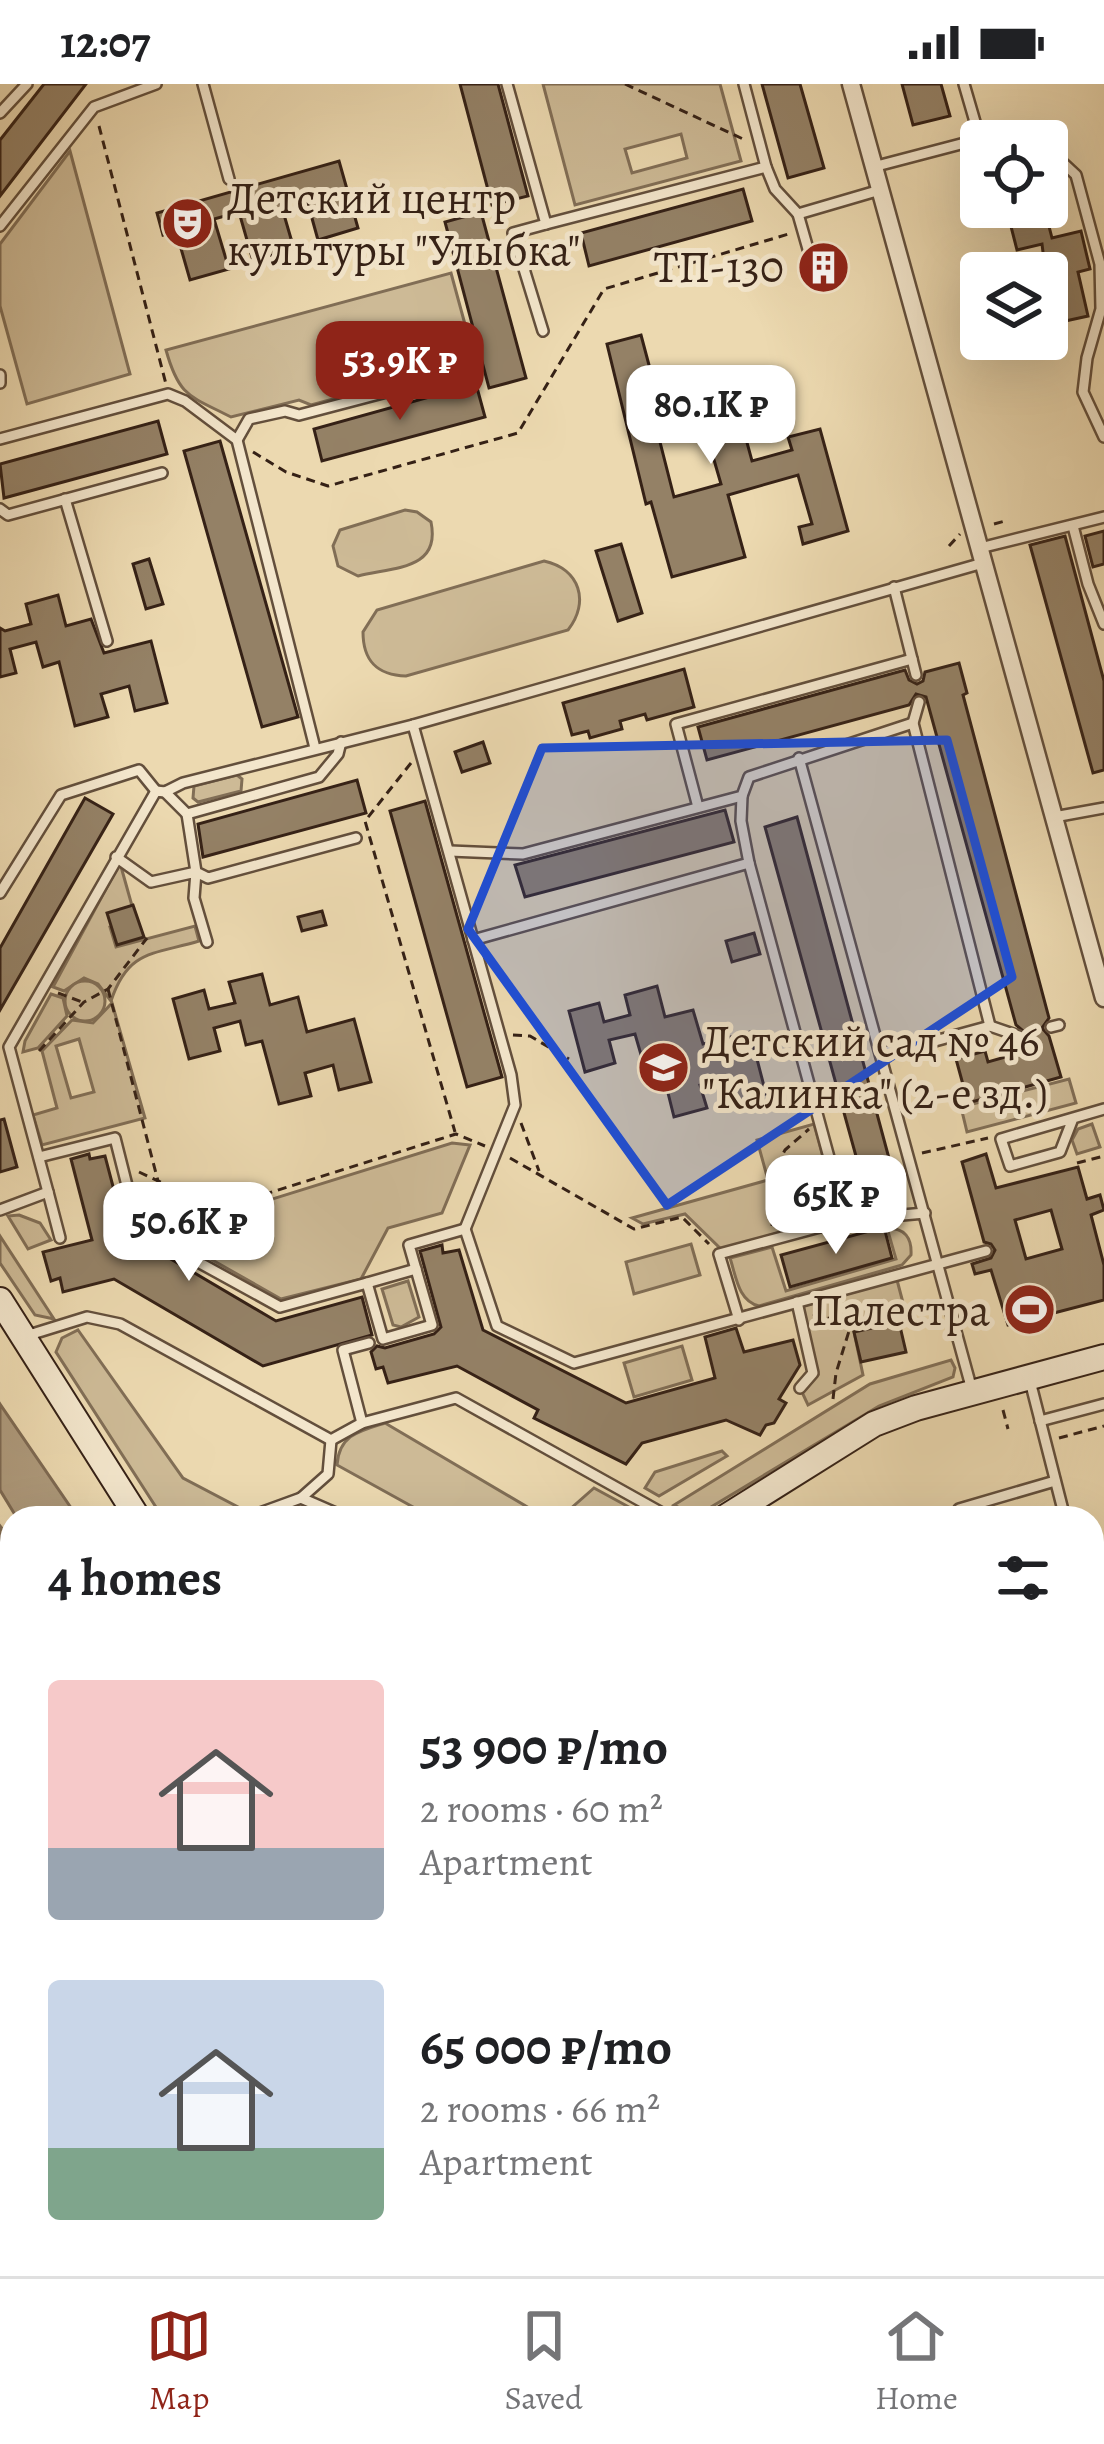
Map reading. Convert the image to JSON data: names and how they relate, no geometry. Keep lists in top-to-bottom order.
{
  "places": {
    "theatre": ["Детский центр культуры \"Улыбка\""],
    "building": ["ТП-130"],
    "school or university": ["Детский сад № 46 \"Калинка\" (2-е зд.)"],
    "sports": ["Палестра"]
  },
  "page": {
    "status": "12:07",
    "price": [
      "53.9K ₽",
      "80.1K ₽",
      "65K ₽",
      "50.6K ₽"
    ],
    "heading": "4 homes",
    "list": [
      {
        "name": "53 900 ₽/mo",
        "note": "2 rooms · 60 m² · Apartment"
      },
      {
        "name": "65 000 ₽/mo",
        "note": "2 rooms · 66 m² · Apartment"
      }
    ],
    "tabs": ["Map", "Saved", "Home"]
  }
}
